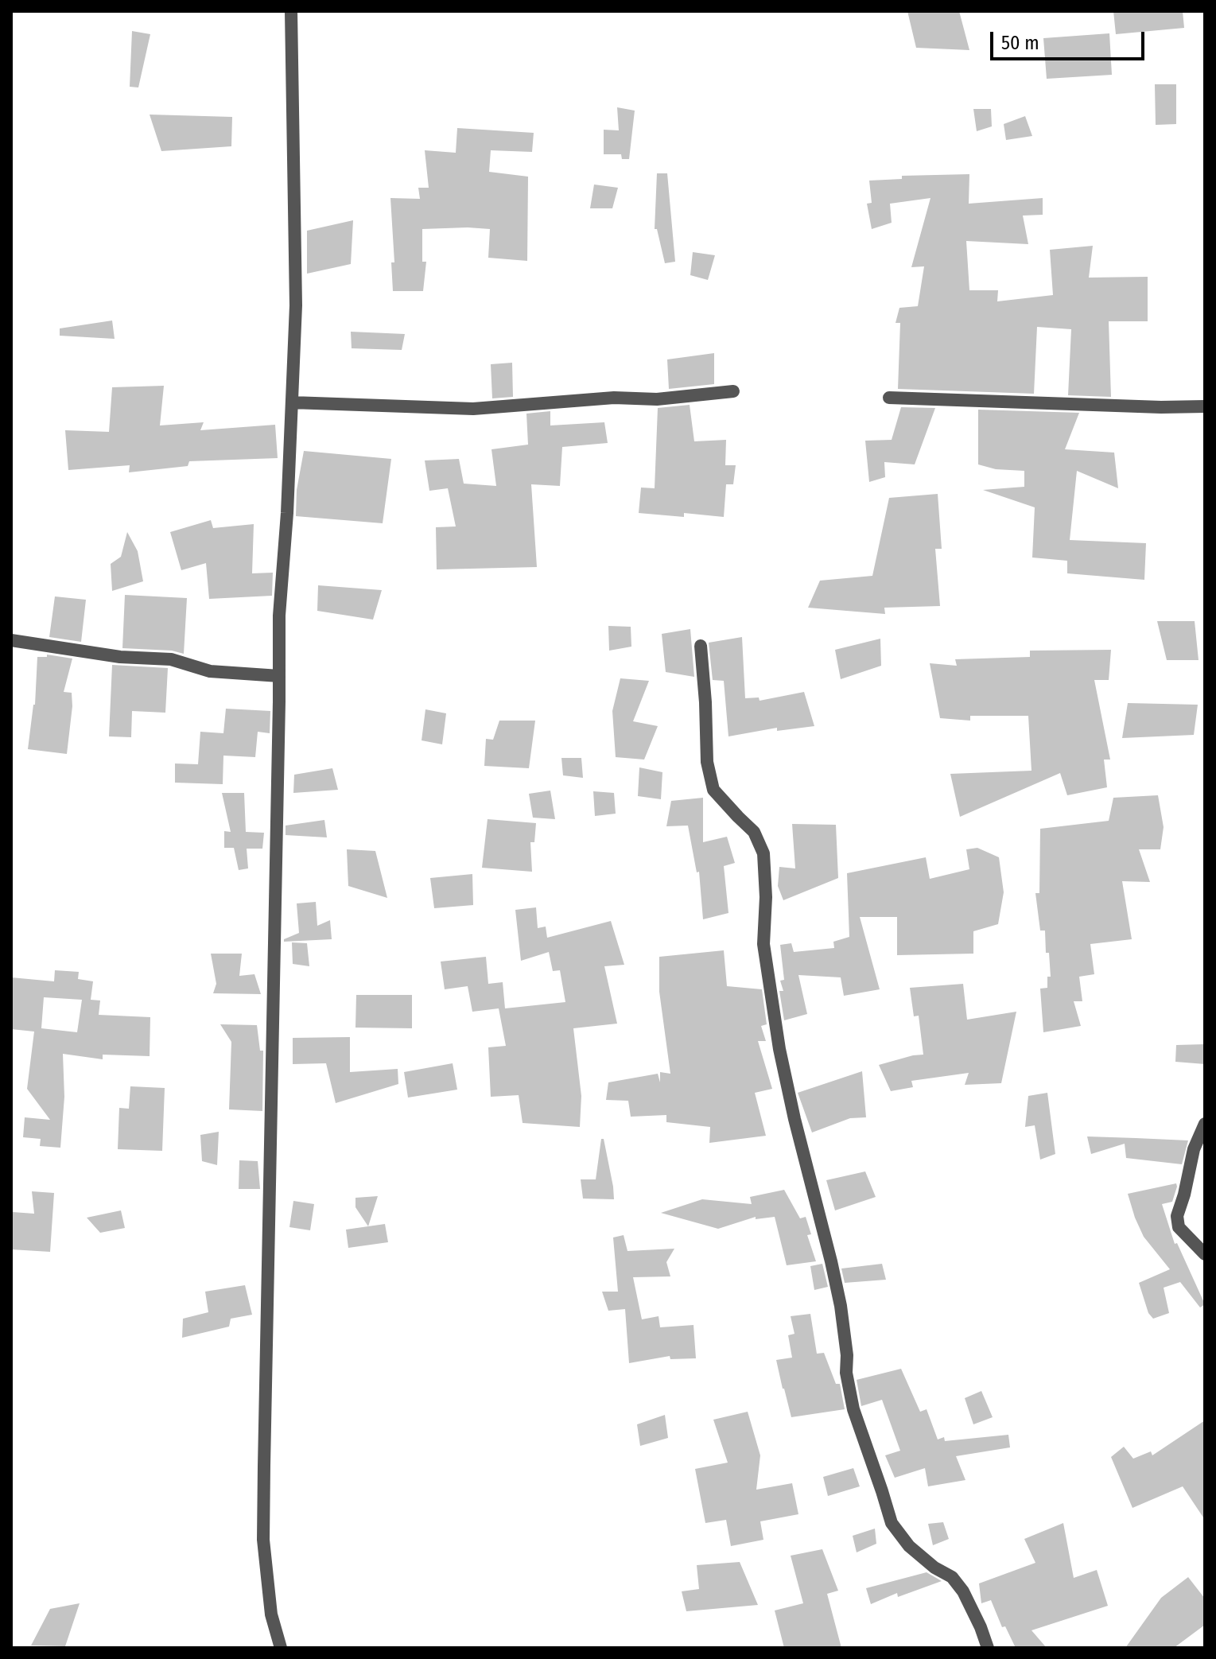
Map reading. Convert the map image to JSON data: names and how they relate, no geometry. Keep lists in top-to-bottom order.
{
  "scale_bar": "50 m"
}
